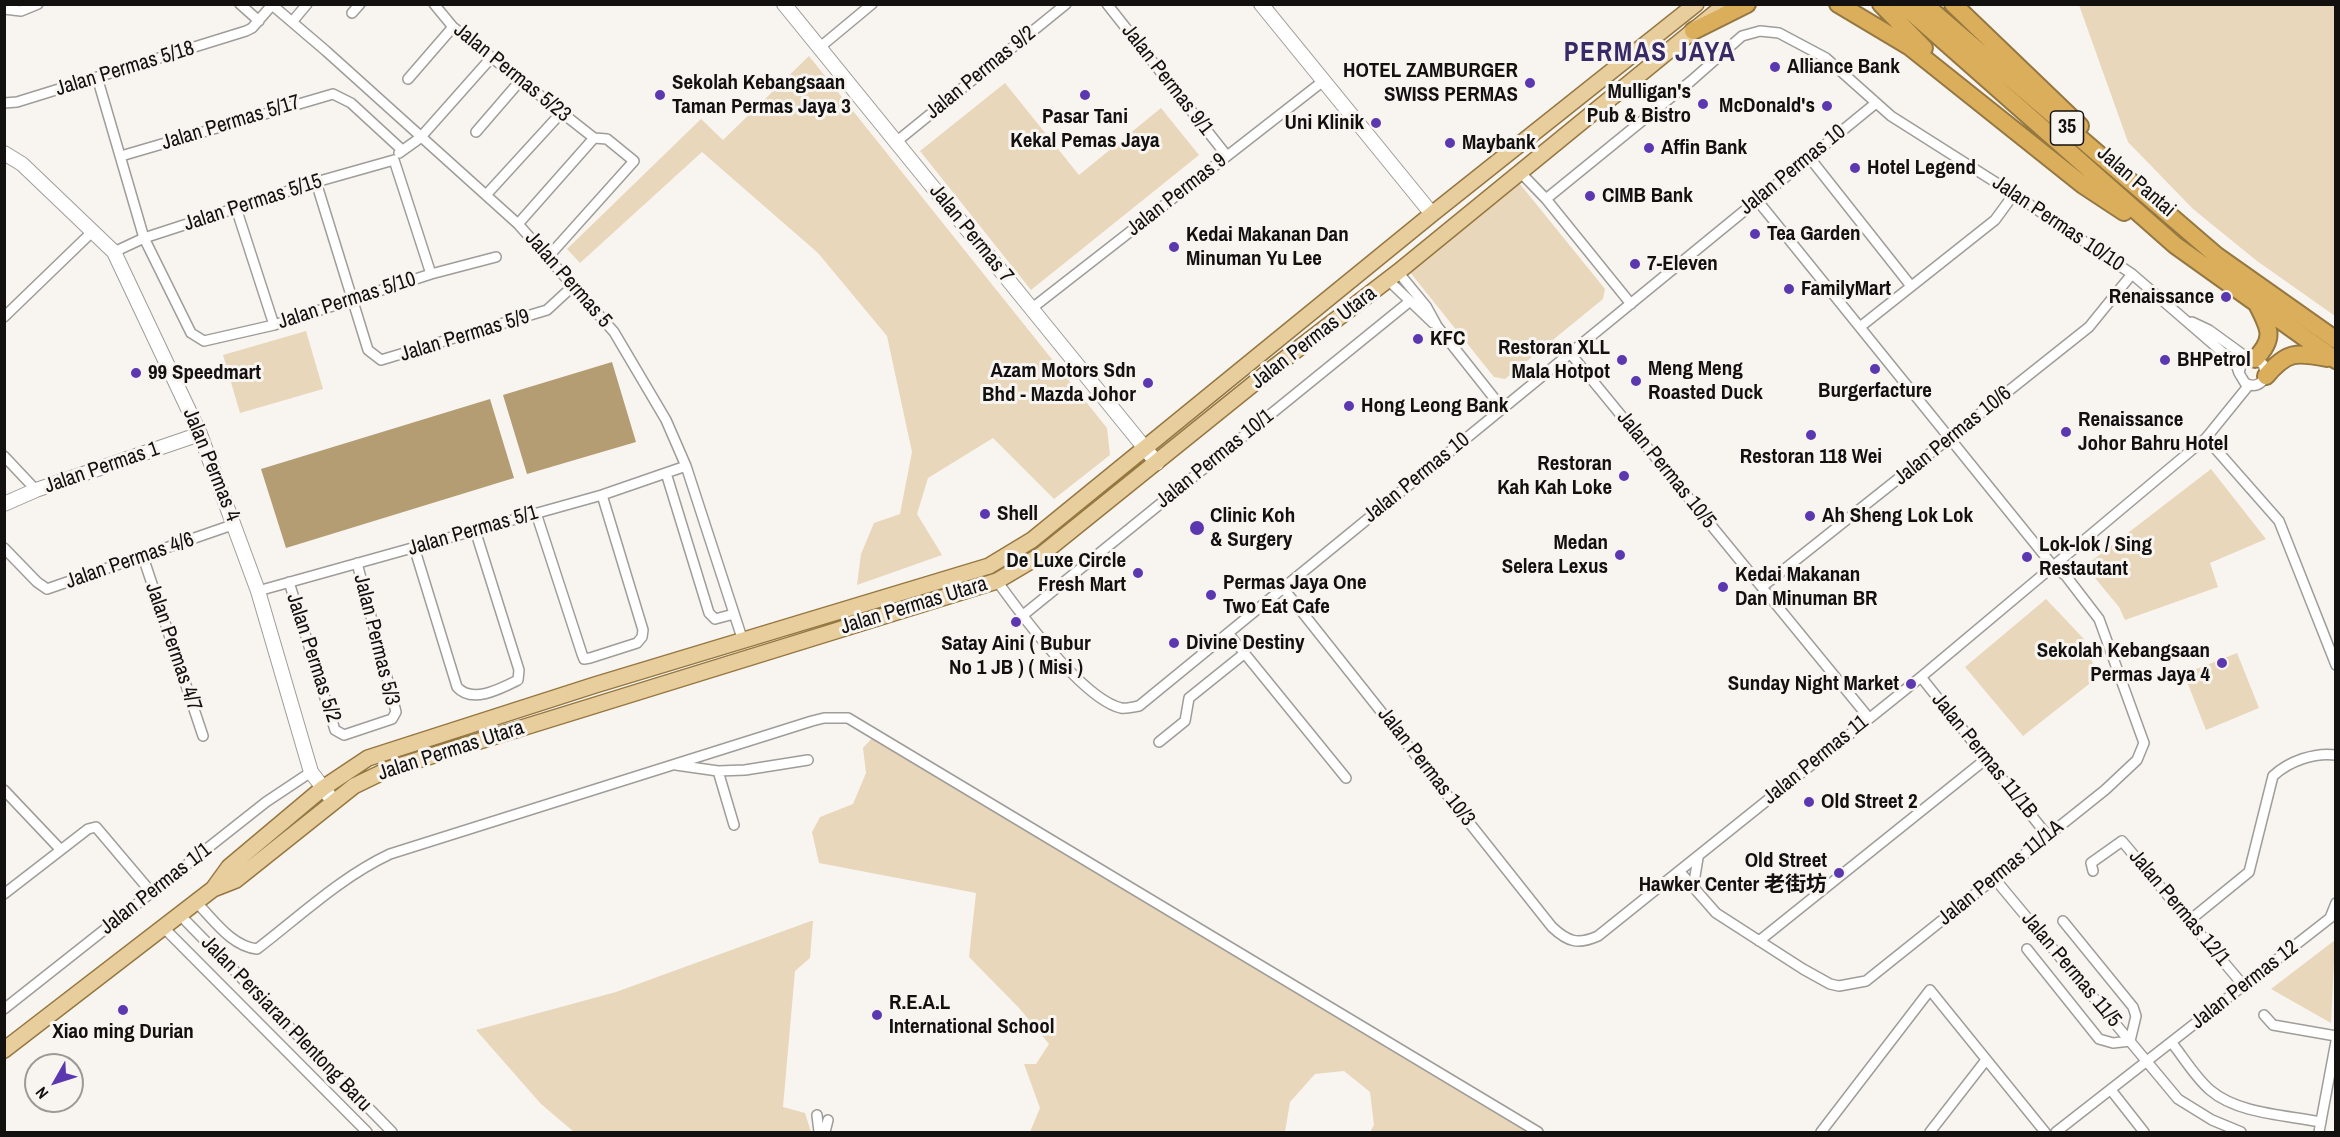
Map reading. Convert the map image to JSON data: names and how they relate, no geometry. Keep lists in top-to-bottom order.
{
  "streets": {
    "highway": ["35", "Jalan Pantai"],
    "main road": ["Jalan Permas Utara"],
    "street": [
      "Jalan Permas 5/18",
      "Jalan Permas 5/23",
      "Jalan Permas 9/2",
      "Jalan Permas 9/1",
      "Jalan Permas 5/17",
      "Jalan Permas 10",
      "Jalan Permas 9",
      "Jalan Permas 5/15",
      "Jalan Permas 10/10",
      "Jalan Permas 7",
      "Jalan Permas 5",
      "Jalan Permas 5/10",
      "Jalan Permas 5/9",
      "Jalan Permas 10/6",
      "Jalan Permas 10/1",
      "Jalan Permas 4",
      "Jalan Permas 1",
      "Jalan Permas 10/5",
      "Jalan Permas 5/1",
      "Jalan Permas 4/6",
      "Jalan Permas 5/3",
      "Jalan Permas 4/7",
      "Jalan Permas 5/2",
      "Jalan Permas 11/1B",
      "Jalan Permas 11",
      "Jalan Permas 10/3",
      "Jalan Permas 11/1A",
      "Jalan Permas 1/1",
      "Jalan Permas 12/1",
      "Jalan Permas 11/5",
      "Jalan Permas 12",
      "Jalan Persiaran Plentong Baru"
    ]
  },
  "crossings": [
    ["Jalan Permas 5/23", "Jalan Permas 5"],
    ["Jalan Permas 9/2", "Jalan Permas 7"],
    ["Jalan Permas 9/1", "Jalan Permas 9"],
    ["35", "Jalan Pantai"],
    ["Jalan Permas 10", "Jalan Permas 10/10"],
    ["Jalan Permas 10", "Jalan Permas Utara"],
    ["Jalan Permas 10", "Jalan Permas 10/1"],
    ["Jalan Permas 10", "Jalan Permas 10/5"],
    ["Jalan Permas 10", "Jalan Permas 10/3"],
    ["Jalan Permas 10", "Jalan Permas 11/1A"],
    ["Jalan Permas 9", "Jalan Permas 7"],
    ["Jalan Permas 5/15", "Jalan Permas 5/10"],
    ["Jalan Permas 5/15", "Jalan Permas 4"],
    ["Jalan Permas 10/10", "Jalan Permas 10/6"],
    ["Jalan Permas 7", "Jalan Permas Utara"],
    ["Jalan Permas 5", "Jalan Permas 5/9"],
    ["Jalan Permas 5", "Jalan Permas Utara"],
    ["Jalan Permas 5", "Jalan Permas 5/1"],
    ["Jalan Permas 5/10", "Jalan Permas 5/9"],
    ["Jalan Permas Utara", "Jalan Permas 4"],
    ["Jalan Permas Utara", "Jalan Persiaran Plentong Baru"],
    ["Jalan Permas 10/6", "Jalan Permas 10/5"],
    ["Jalan Permas 10/6", "Jalan Permas 11/1A"],
    ["Jalan Permas 4", "Jalan Permas 1"],
    ["Jalan Permas 4", "Jalan Permas 5/1"],
    ["Jalan Permas 4", "Jalan Permas 4/6"],
    ["Jalan Permas 4", "Jalan Permas 1/1"],
    ["Jalan Permas 10/5", "Jalan Permas 11"],
    ["Jalan Permas 5/1", "Jalan Permas 5/3"],
    ["Jalan Permas 5/1", "Jalan Permas 5/2"],
    ["Jalan Permas 4/6", "Jalan Permas 4/7"],
    ["Jalan Permas 5/3", "Jalan Permas 5/2"],
    ["Jalan Permas 11/1B", "Jalan Permas 11"],
    ["Jalan Permas 11/1B", "Jalan Permas 11/1A"],
    ["Jalan Permas 11", "Jalan Permas 10/3"],
    ["Jalan Permas 11", "Jalan Permas 11/1A"],
    ["Jalan Permas 11/1A", "Jalan Permas 11/5"],
    ["Jalan Permas 12/1", "Jalan Permas 12"],
    ["Jalan Permas 11/5", "Jalan Permas 12"]
  ],
  "districts": ["PERMAS JAYA"],
  "places": [
    "Alliance Bank",
    "HOTEL ZAMBURGER SWISS PERMAS",
    "Sekolah Kebangsaan Taman Permas Jaya 3",
    "Pasar Tani Kekal Pemas Jaya",
    "Mulligan's Pub & Bistro",
    "McDonald's",
    "Uni Klinik",
    "Maybank",
    "Affin Bank",
    "Hotel Legend",
    "CIMB Bank",
    "Tea Garden",
    "Kedai Makanan Dan Minuman Yu Lee",
    "7-Eleven",
    "FamilyMart",
    "Renaissance",
    "KFC",
    "Restoran XLL Mala Hotpot",
    "BHPetrol",
    "Burgerfacture",
    "99 Speedmart",
    "Meng Meng Roasted Duck",
    "Azam Motors Sdn Bhd - Mazda Johor",
    "Hong Leong Bank",
    "Renaissance Johor Bahru Hotel",
    "Restoran 118 Wei",
    "Restoran Kah Kah Loke",
    "Shell",
    "Ah Sheng Lok Lok",
    "Clinic Koh & Surgery",
    "Medan Selera Lexus",
    "Lok-lok / Sing Restautant",
    "De Luxe Circle Fresh Mart",
    "Kedai Makanan Dan Minuman BR",
    "Permas Jaya One Two Eat Cafe",
    "Satay Aini ( Bubur No 1 JB ) ( Misi )",
    "Divine Destiny",
    "Sekolah Kebangsaan Permas Jaya 4",
    "Sunday Night Market",
    "Old Street 2",
    "Old Street Hawker Center 老街坊",
    "Xiao ming Durian",
    "R.E.A.L International School"
  ],
  "north": "bottom left"
}
